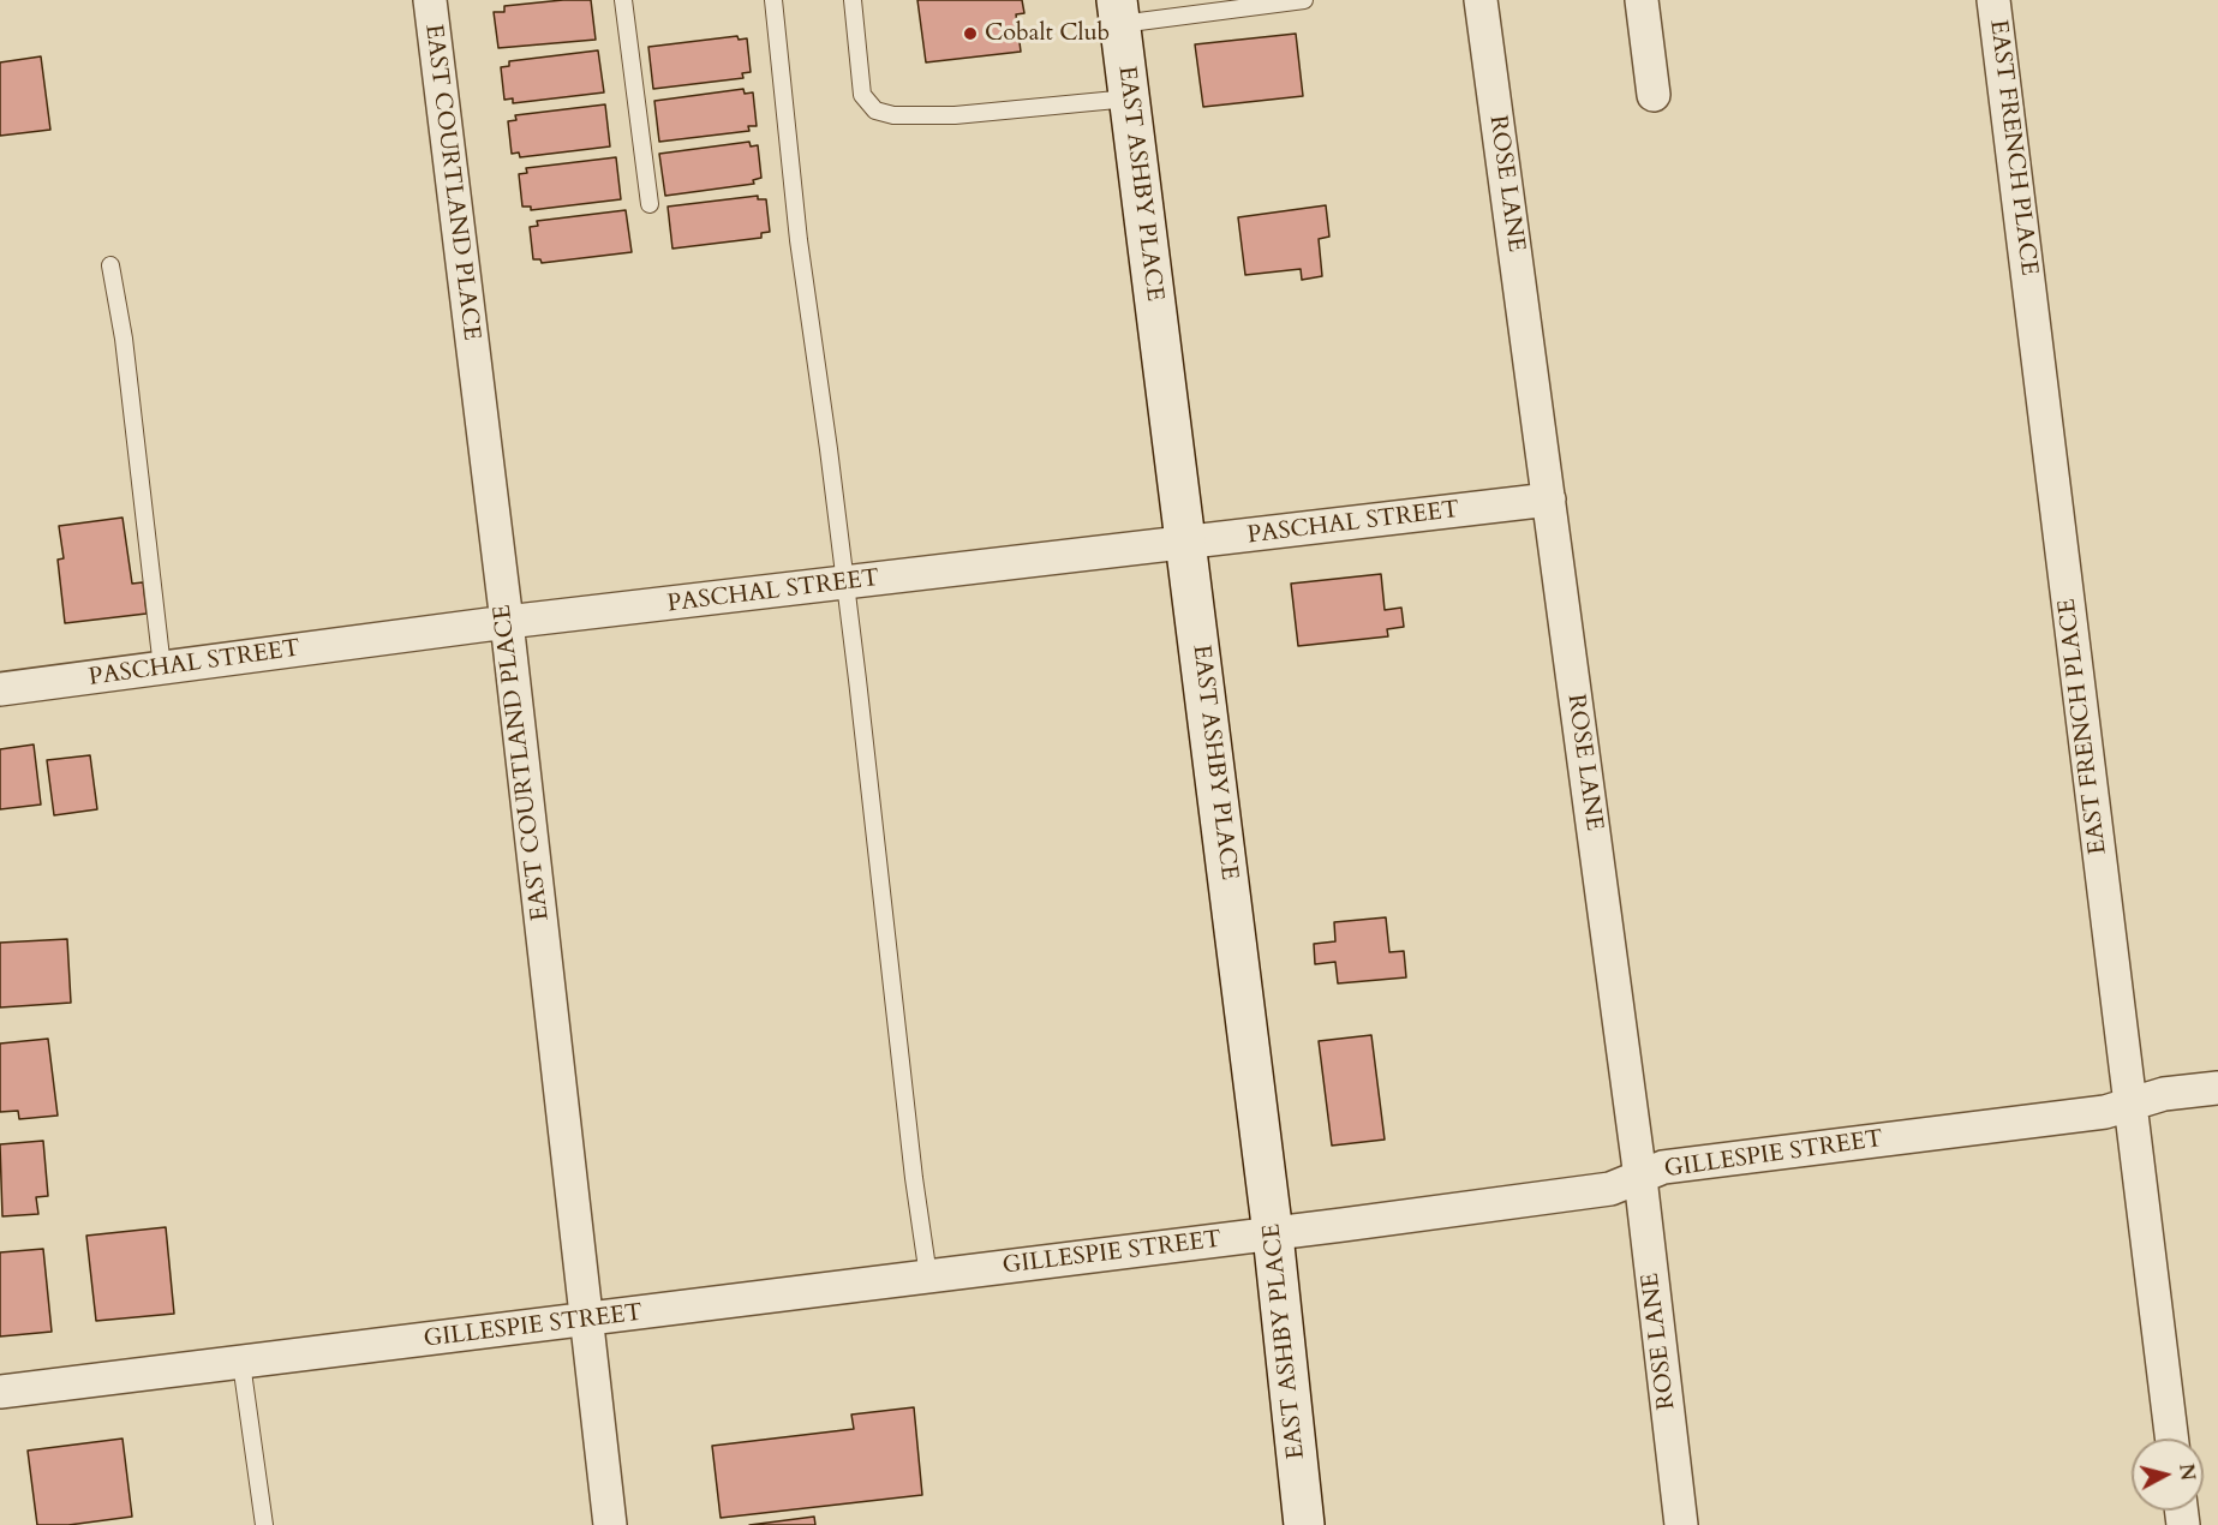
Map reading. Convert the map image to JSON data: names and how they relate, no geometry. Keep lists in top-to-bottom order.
{
  "streets": {
    "main road": ["EAST ASHBY PLACE"],
    "street": [
      "EAST FRENCH PLACE",
      "EAST COURTLAND PLACE",
      "ROSE LANE",
      "PASCHAL STREET",
      "GILLESPIE STREET"
    ]
  },
  "crossings": [
    ["EAST FRENCH PLACE", "GILLESPIE STREET"],
    ["EAST COURTLAND PLACE", "PASCHAL STREET"],
    ["EAST COURTLAND PLACE", "GILLESPIE STREET"],
    ["EAST ASHBY PLACE", "PASCHAL STREET"],
    ["EAST ASHBY PLACE", "GILLESPIE STREET"],
    ["ROSE LANE", "PASCHAL STREET"],
    ["ROSE LANE", "GILLESPIE STREET"]
  ],
  "places": ["Cobalt Club"],
  "north": "right"
}
